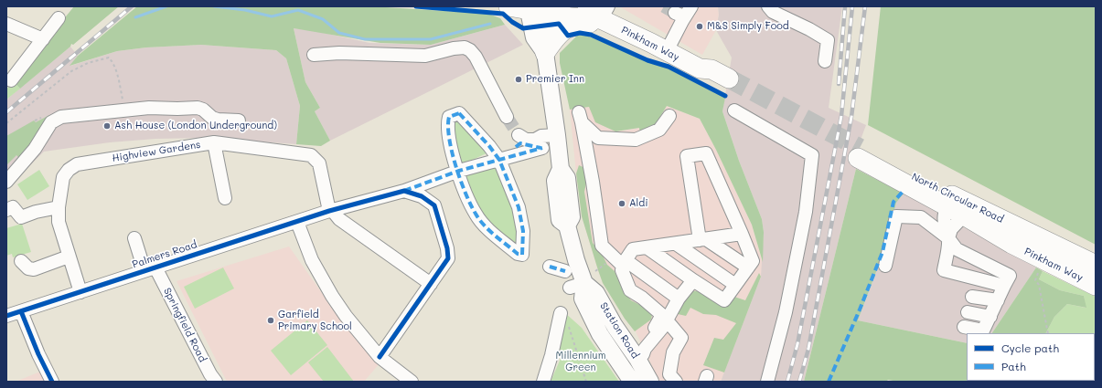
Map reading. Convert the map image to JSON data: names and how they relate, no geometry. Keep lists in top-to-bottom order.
{
  "streets": {
    "highway": ["Pinkham Way", "North Circular Road"],
    "main road": ["Station Road"],
    "street": ["Highview Gardens", "Palmers Road", "Springfield Road"]
  },
  "crossings": [
    ["Pinkham Way", "North Circular Road"],
    ["Pinkham Way", "Station Road"],
    ["Highview Gardens", "Palmers Road"],
    ["Palmers Road", "Springfield Road"]
  ],
  "parks": ["Millennium Green"],
  "places": [
    "M&S Simply Food",
    "Premier Inn",
    "Ash House (London Underground)",
    "Aldi",
    "Garfield Primary School"
  ],
  "legend": ["Cycle path", "Path"]
}
